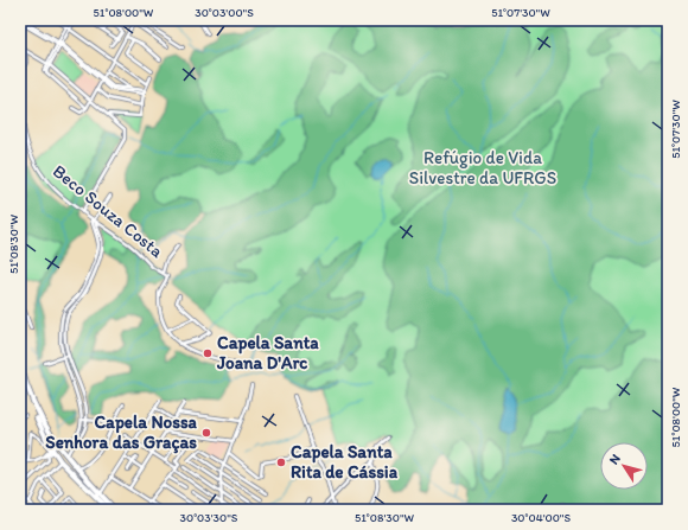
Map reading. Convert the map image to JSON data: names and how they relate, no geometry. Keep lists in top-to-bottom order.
{
  "streets": {
    "street": ["Beco Souza Costa"]
  },
  "parks": ["Refúgio de Vida Silvestre da UFRGS"],
  "places": ["Capela Santa Joana D'Arc", "Capela Nossa Senhora das Graças", "Capela Santa Rita de Cássia"],
  "north": "top left",
  "coordinates": [
    "51°08'00\"W",
    "30°03'00\"S",
    "51°07'30\"W",
    "51°08'30\"W",
    "30°03'30\"S",
    "30°04'00\"S"
  ]
}
